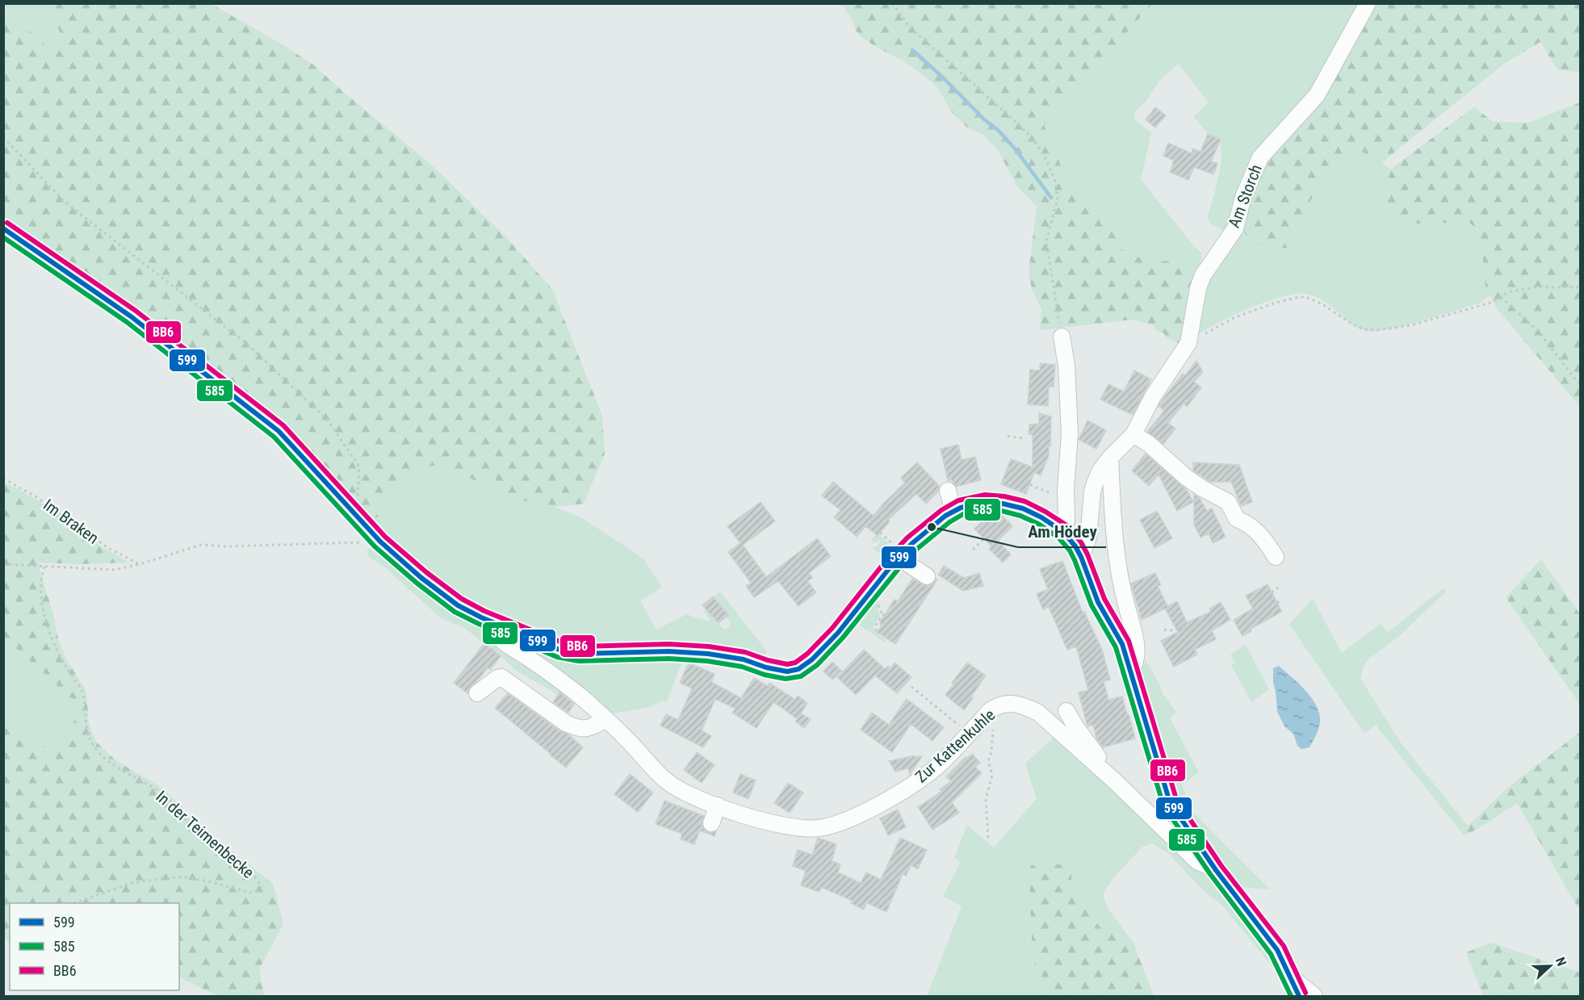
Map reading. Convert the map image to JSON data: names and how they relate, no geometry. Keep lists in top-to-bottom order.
{
  "streets": {
    "street": ["Am Storch", "Zur Kattenkuhle"],
    "path": ["Im Braken", "In der Teimenbecke"]
  },
  "places": ["Am Hödey"],
  "lines": ["transit line BB6", "transit line 599", "transit line 585"],
  "legend": ["599", "585", "BB6"],
  "north": "right"
}
